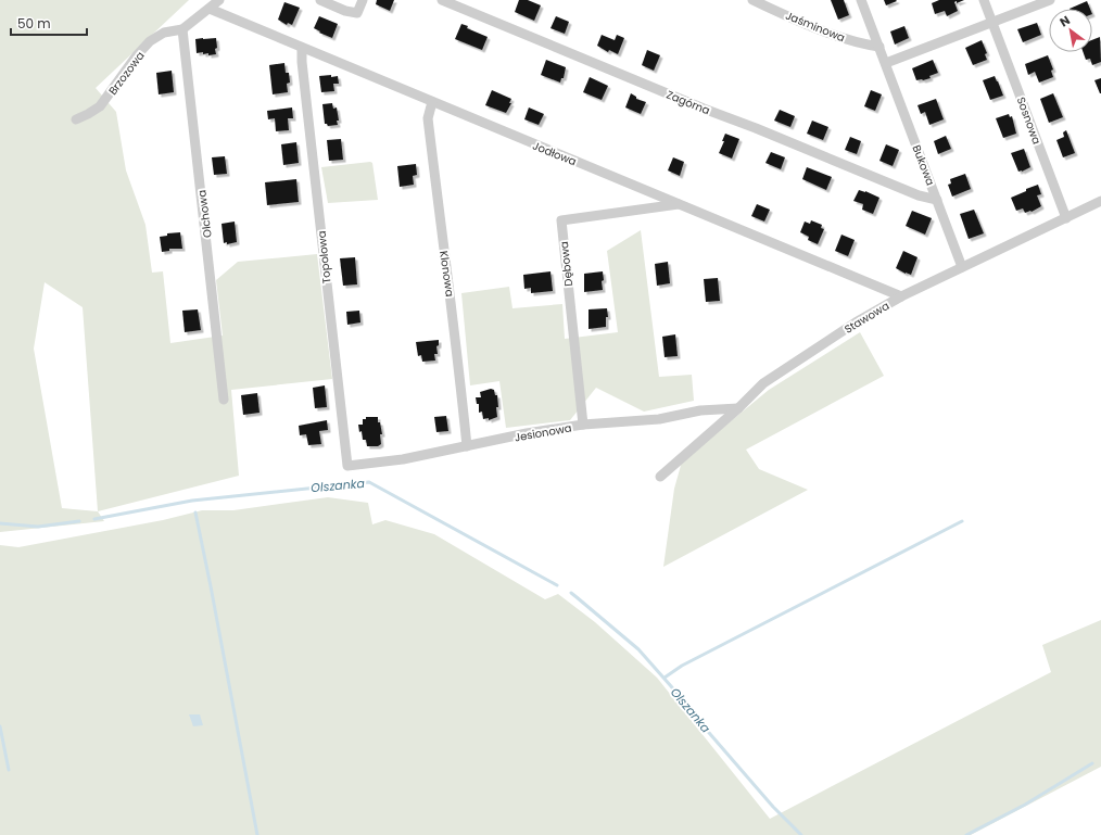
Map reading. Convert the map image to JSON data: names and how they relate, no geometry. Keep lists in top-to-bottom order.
{
  "streets": {
    "street": [
      "Jaśminowa",
      "Brzozowa",
      "Zagórna",
      "Sosnowa",
      "Jodłowa",
      "Bukowa",
      "Olchowa",
      "Topolowa",
      "Dębowa",
      "Klonowa",
      "Stawowa",
      "Jesionowa"
    ]
  },
  "crossings": [
    ["Jaśminowa", "Bukowa"],
    ["Brzozowa", "Jodłowa"],
    ["Brzozowa", "Olchowa"],
    ["Zagórna", "Bukowa"],
    ["Sosnowa", "Stawowa"],
    ["Jodłowa", "Topolowa"],
    ["Jodłowa", "Dębowa"],
    ["Jodłowa", "Klonowa"],
    ["Jodłowa", "Stawowa"],
    ["Bukowa", "Stawowa"],
    ["Topolowa", "Jesionowa"],
    ["Dębowa", "Jesionowa"],
    ["Klonowa", "Jesionowa"],
    ["Stawowa", "Jesionowa"]
  ],
  "water": ["Olszanka"],
  "scale_bar": "50 m",
  "north": "top left"
}
